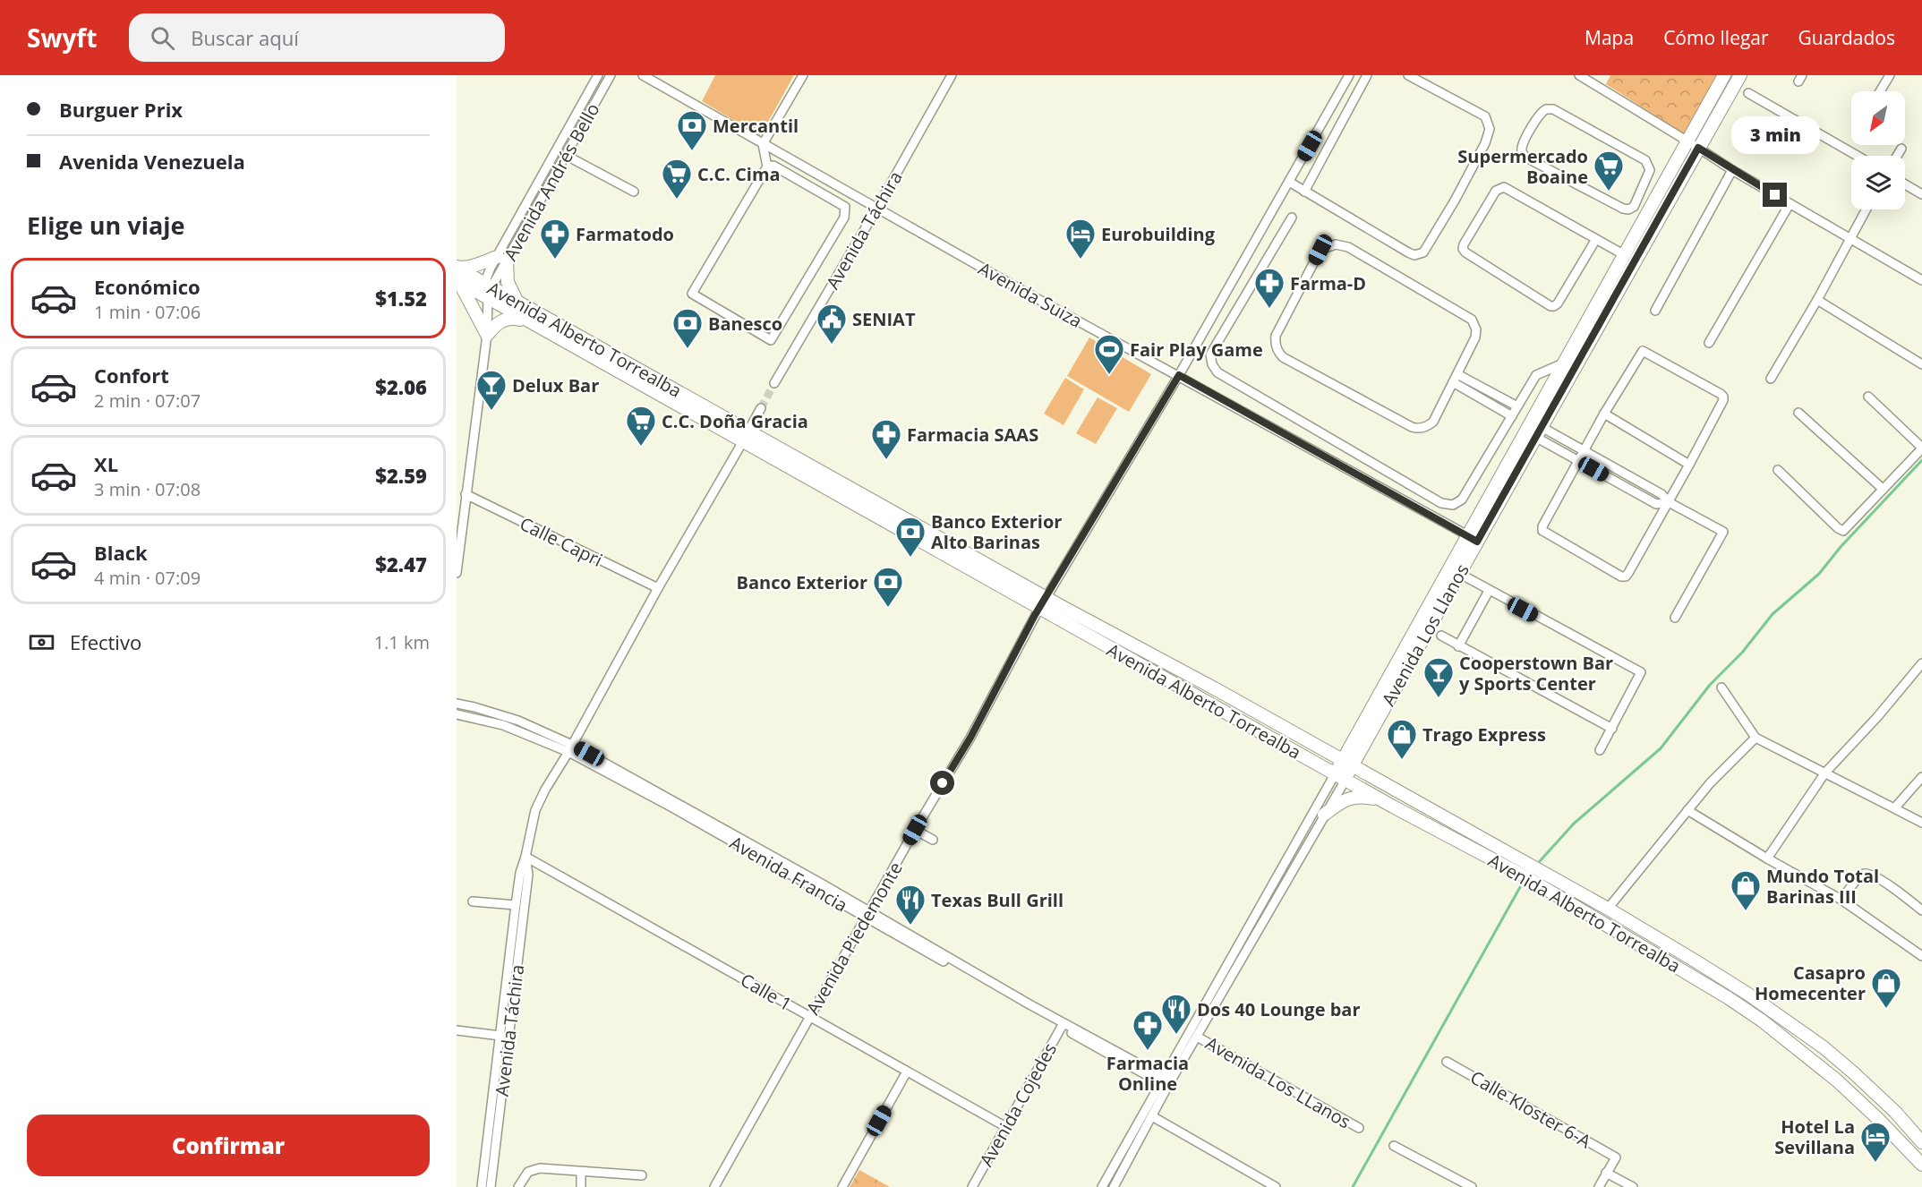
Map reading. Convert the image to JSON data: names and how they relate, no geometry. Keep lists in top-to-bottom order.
{
  "streets": {
    "main road": ["Avenida Alberto Torrealba", "Avenida Los Llanos"],
    "street": [
      "Avenida Andrés Bello",
      "Avenida Táchira",
      "Avenida Suiza",
      "Calle Capri",
      "Avenida Francia",
      "Avenida Piedemonte",
      "Calle 1",
      "Avenida Los LLanos",
      "Avenida Cojedes",
      "Calle Kloster 6-A"
    ]
  },
  "crossings": [
    ["Avenida Andrés Bello", "Avenida Alberto Torrealba"],
    ["Avenida Táchira", "Avenida Suiza"],
    ["Avenida Suiza", "Avenida Los Llanos"],
    ["Avenida Suiza", "Avenida Piedemonte"],
    ["Avenida Alberto Torrealba", "Avenida Los Llanos"],
    ["Avenida Alberto Torrealba", "Avenida Piedemonte"],
    ["Avenida Los Llanos", "Avenida Francia"],
    ["Avenida Los Llanos", "Avenida Los LLanos"],
    ["Avenida Francia", "Avenida Piedemonte"],
    ["Avenida Francia", "Avenida Cojedes"],
    ["Avenida Piedemonte", "Calle 1"],
    ["Calle 1", "Avenida Cojedes"]
  ],
  "places": {
    "bank": [
      "Mercantil",
      "Banesco",
      "Banco Exterior Alto Barinas",
      "Banco Exterior"
    ],
    "supermarket": ["Supermercado Boaine", "C.C. Cima", "C.C. Doña Gracia"],
    "pharmacy": [
      "Farmatodo",
      "Farma-D",
      "Farmacia SAAS",
      "Farmacia Online"
    ],
    "hotel": ["Eurobuilding", "Hotel La Sevillana"],
    "public building": ["SENIAT"],
    "sports": ["Fair Play Game"],
    "bar": ["Delux Bar", "Cooperstown Bar y Sports Center"],
    "shop": ["Trago Express", "Mundo Total Barinas III", "Casapro Homecenter"],
    "restaurant": ["Texas Bull Grill", "Dos 40 Lounge bar"]
  },
  "north": "bottom left",
  "page": {
    "header": "Swyft",
    "search": "Buscar aquí",
    "nav": ["Mapa", "Cómo llegar", "Guardados"],
    "banner": ["Burguer Prix", "Avenida Venezuela"],
    "bubble": "3 min",
    "heading": "Elige un viaje",
    "list": [
      {
        "name": "Económico",
        "note": "1 min · 07:06",
        "value": "$1.52"
      },
      {
        "name": "Confort",
        "note": "2 min · 07:07",
        "value": "$2.06"
      },
      {
        "name": "XL",
        "note": "3 min · 07:08",
        "value": "$2.59"
      },
      {
        "name": "Black",
        "note": "4 min · 07:09",
        "value": "$2.47"
      }
    ],
    "pay": ["Efectivo", "1.1 km"],
    "buttons": "Confirmar"
  }
}
